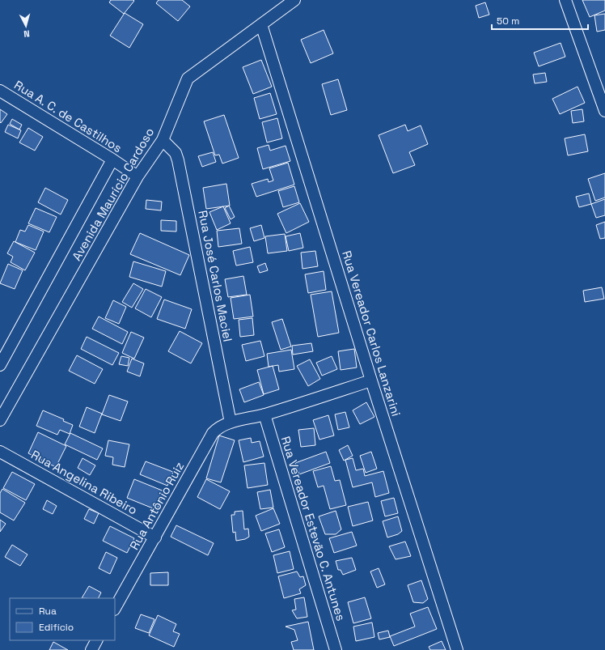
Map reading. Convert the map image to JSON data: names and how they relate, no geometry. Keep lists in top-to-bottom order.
{
  "streets": {
    "street": [
      "Rua A. C. de Castilhos",
      "Avenida Maurício Cardoso",
      "Rua José Carlos Maciel",
      "Rua Vereador Carlos Lanzarini",
      "Rua Angelina Ribeiro",
      "Rua Antônio Ruiz",
      "Rua Vereador Estevão C. Antunes"
    ]
  },
  "crossings": [
    ["Rua A. C. de Castilhos", "Avenida Maurício Cardoso"],
    ["Avenida Maurício Cardoso", "Rua José Carlos Maciel"],
    ["Avenida Maurício Cardoso", "Rua Vereador Carlos Lanzarini"],
    ["Rua José Carlos Maciel", "Rua Antônio Ruiz"],
    ["Rua Vereador Carlos Lanzarini", "Rua Antônio Ruiz"],
    ["Rua Angelina Ribeiro", "Rua Antônio Ruiz"],
    ["Rua Antônio Ruiz", "Rua Vereador Estevão C. Antunes"]
  ],
  "legend": ["Rua", "Edifício"],
  "scale_bar": "50 m",
  "north": "bottom"
}
